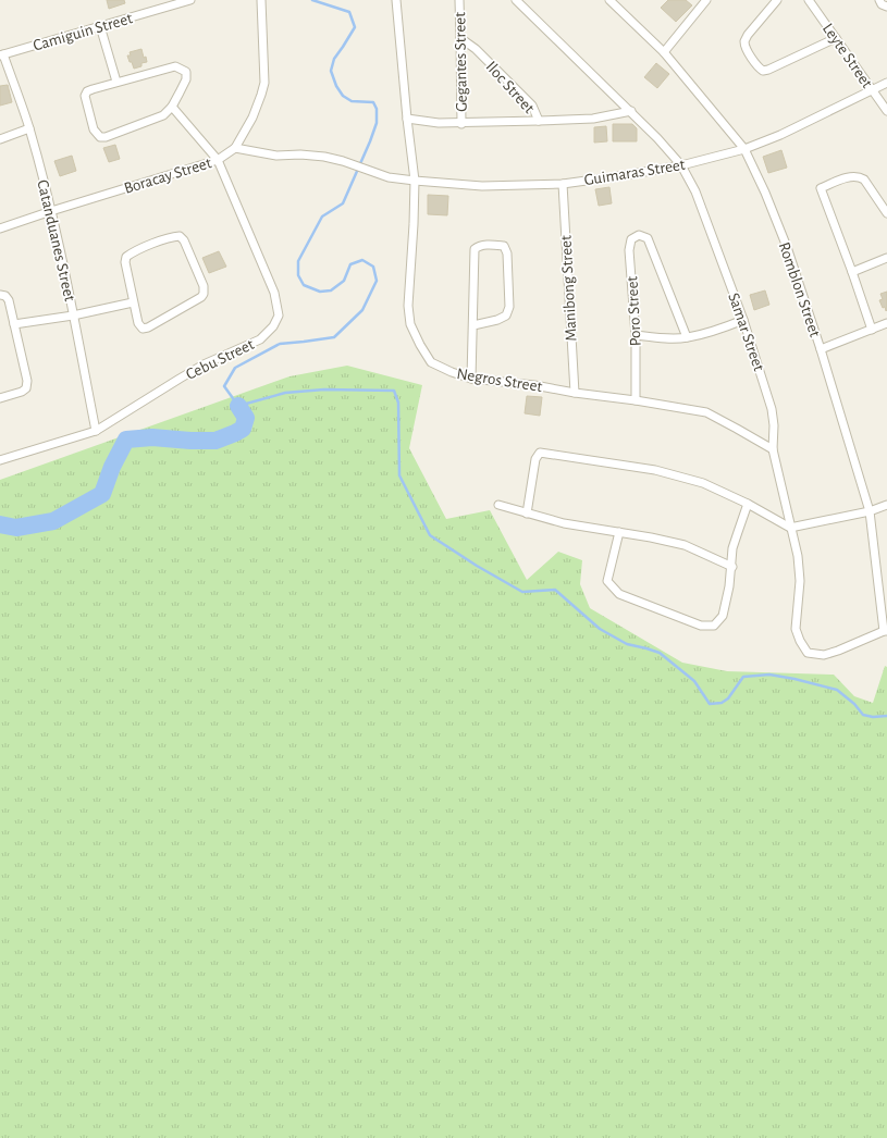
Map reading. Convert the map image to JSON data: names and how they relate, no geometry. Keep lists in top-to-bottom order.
{
  "streets": {
    "street": [
      "Camiguin Street",
      "Leyte Street",
      "Gegantes Street",
      "Iloc Street",
      "Guimaras Street",
      "Boracay Street",
      "Catanduanes Street",
      "Manibong Street",
      "Romblon Street",
      "Poro Street",
      "Samar Street",
      "Cebu Street",
      "Negros Street"
    ]
  },
  "crossings": [
    ["Camiguin Street", "Catanduanes Street"],
    ["Leyte Street", "Guimaras Street"],
    ["Gegantes Street", "Iloc Street"],
    ["Guimaras Street", "Boracay Street"],
    ["Guimaras Street", "Manibong Street"],
    ["Guimaras Street", "Romblon Street"],
    ["Guimaras Street", "Samar Street"],
    ["Guimaras Street", "Negros Street"],
    ["Boracay Street", "Catanduanes Street"],
    ["Boracay Street", "Cebu Street"],
    ["Catanduanes Street", "Cebu Street"],
    ["Manibong Street", "Negros Street"],
    ["Romblon Street", "Samar Street"],
    ["Poro Street", "Negros Street"],
    ["Samar Street", "Negros Street"]
  ]
}
